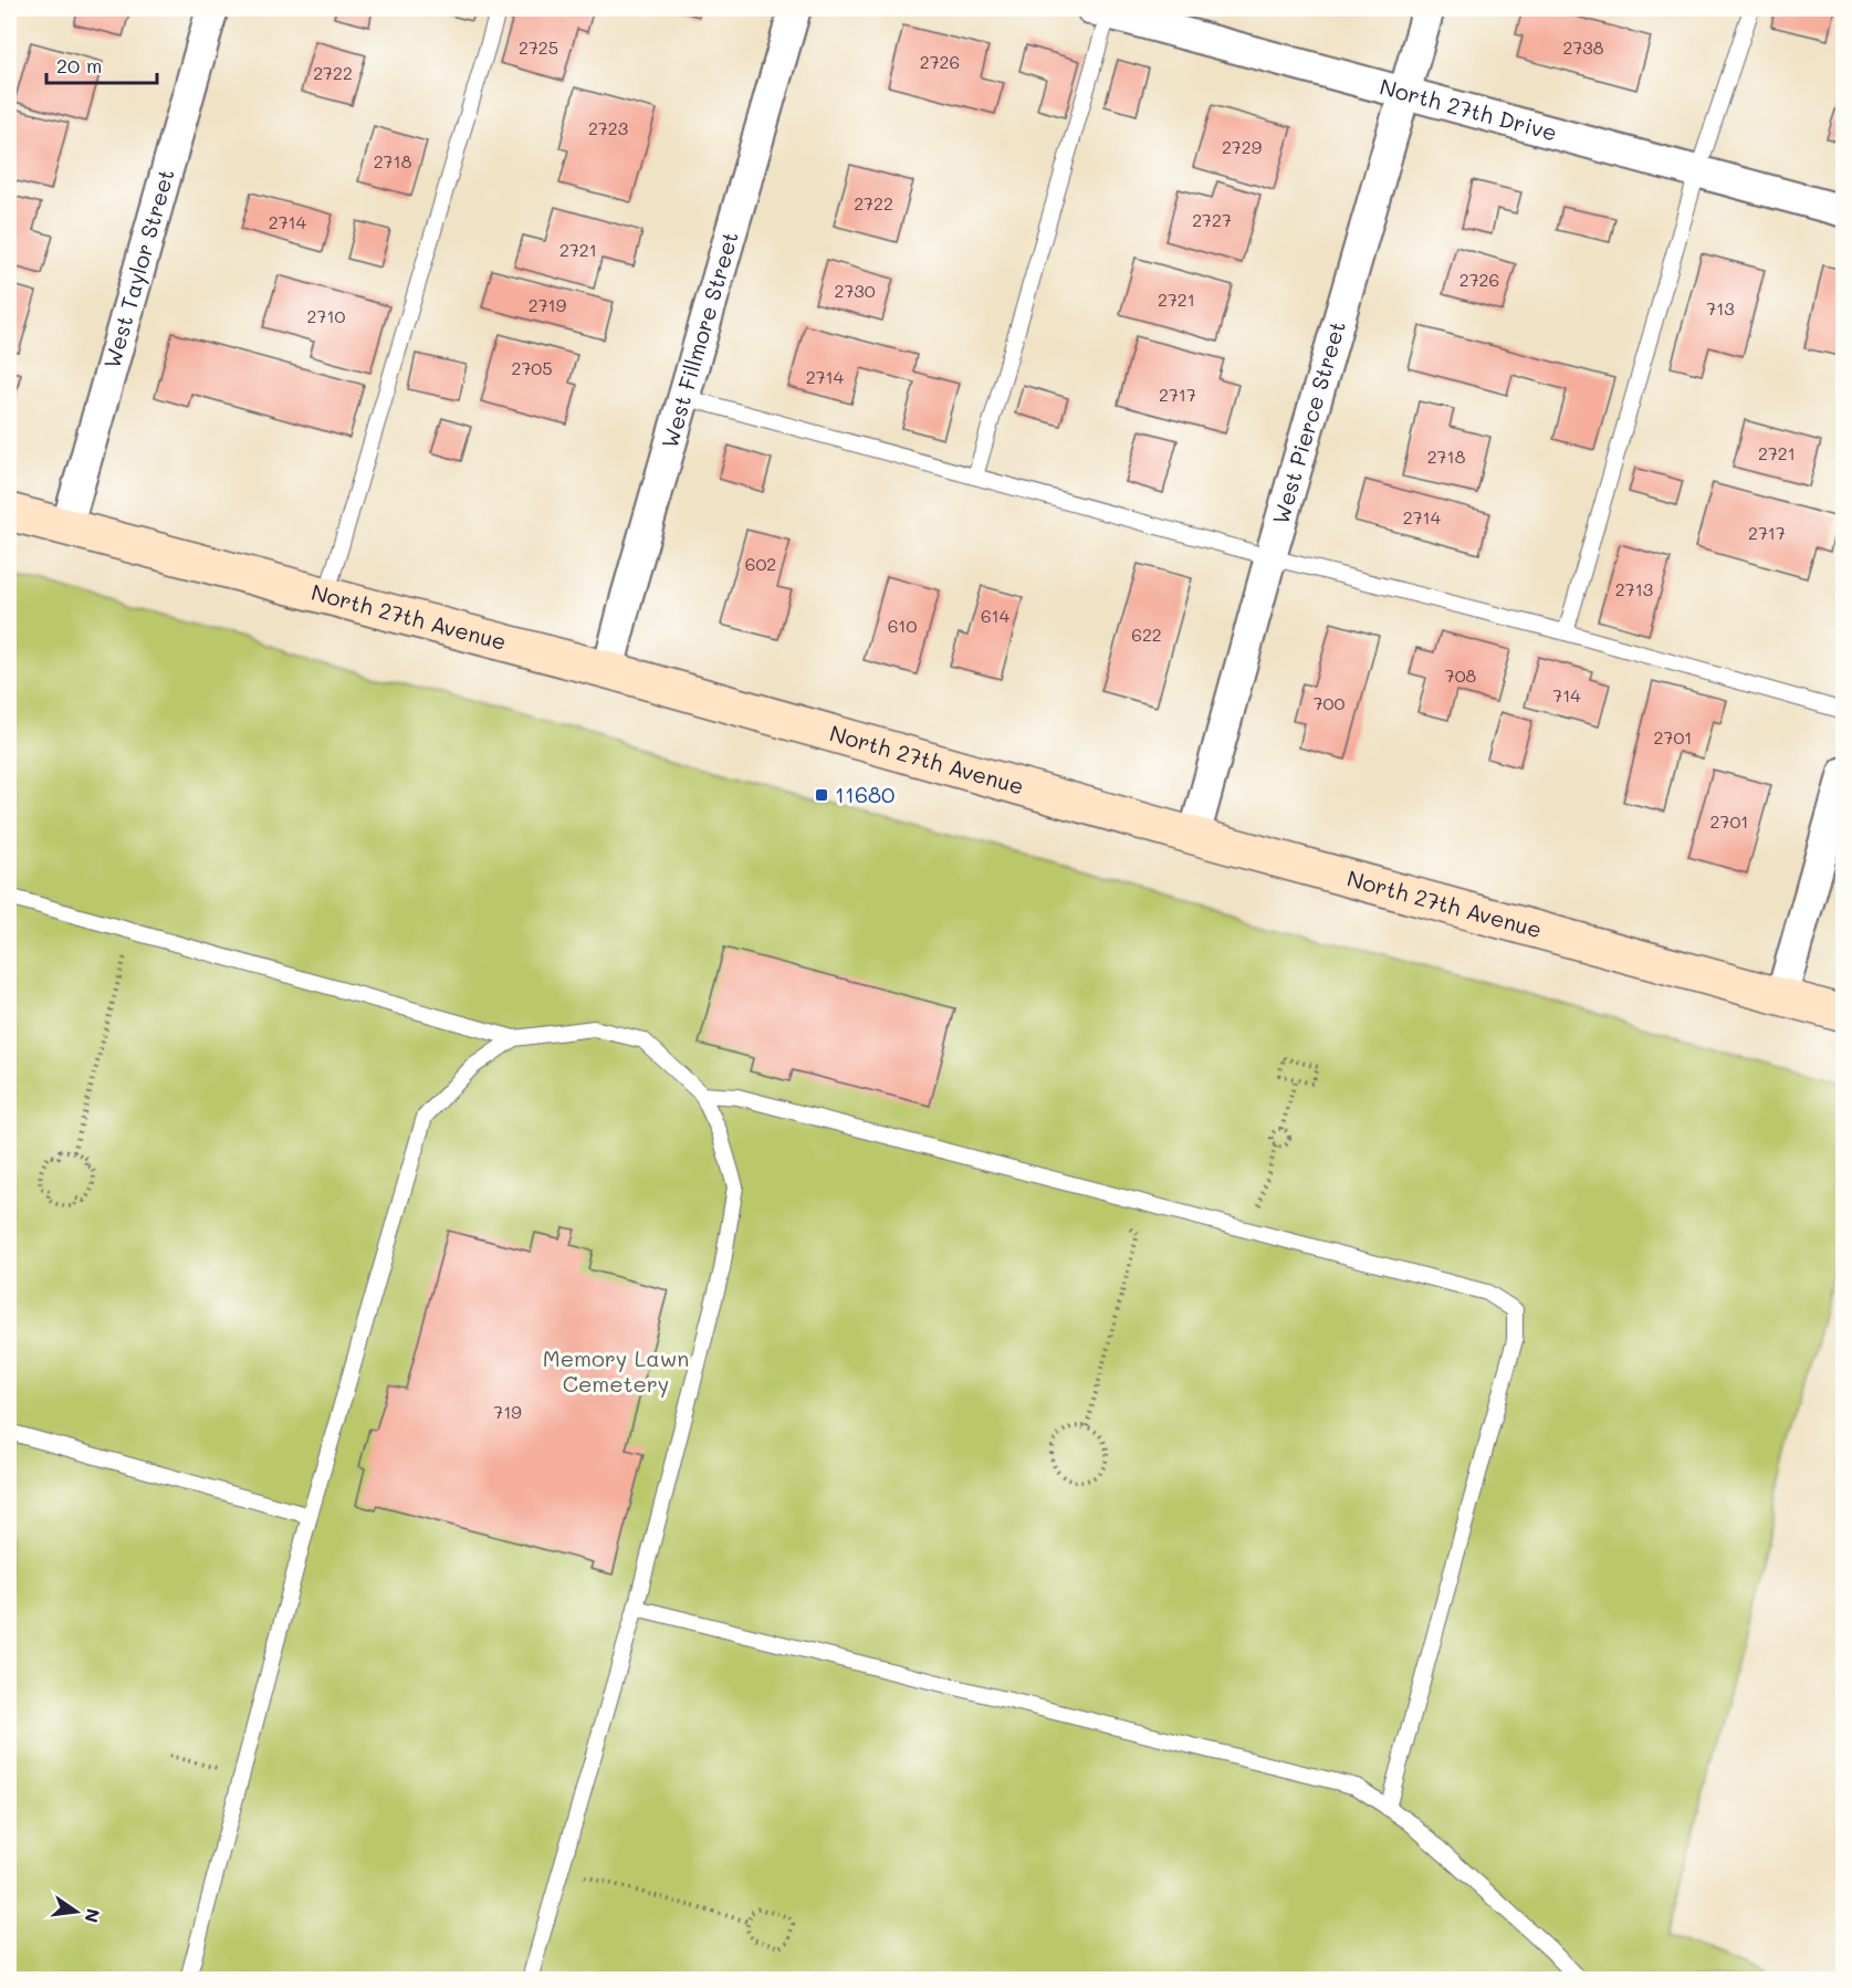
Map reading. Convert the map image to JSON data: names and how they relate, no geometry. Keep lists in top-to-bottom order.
{
  "streets": {
    "main road": ["North 27th Avenue"],
    "street": [
      "North 27th Drive",
      "West Taylor Street",
      "West Fillmore Street",
      "West Pierce Street"
    ]
  },
  "crossings": [
    ["North 27th Drive", "West Pierce Street"],
    ["West Taylor Street", "North 27th Avenue"],
    ["West Fillmore Street", "North 27th Avenue"],
    ["West Pierce Street", "North 27th Avenue"]
  ],
  "parks": ["Memory Lawn Cemetery"],
  "places": {
    "transit": ["11680"]
  },
  "house_numbers": [
    "2725",
    "2738",
    "2726",
    "2722",
    "2723",
    "2729",
    "2718",
    "2722",
    "2727",
    "2714",
    "2721",
    "2726",
    "2730",
    "2721",
    "2719",
    "713",
    "2710",
    "2705",
    "2714",
    "2717",
    "2721",
    "2718",
    "2714",
    "2717",
    "602",
    "2713",
    "614",
    "610",
    "622",
    "708",
    "714",
    "700",
    "2701",
    "2701",
    "719"
  ],
  "scale_bar": "20 m",
  "north": "right"
}
